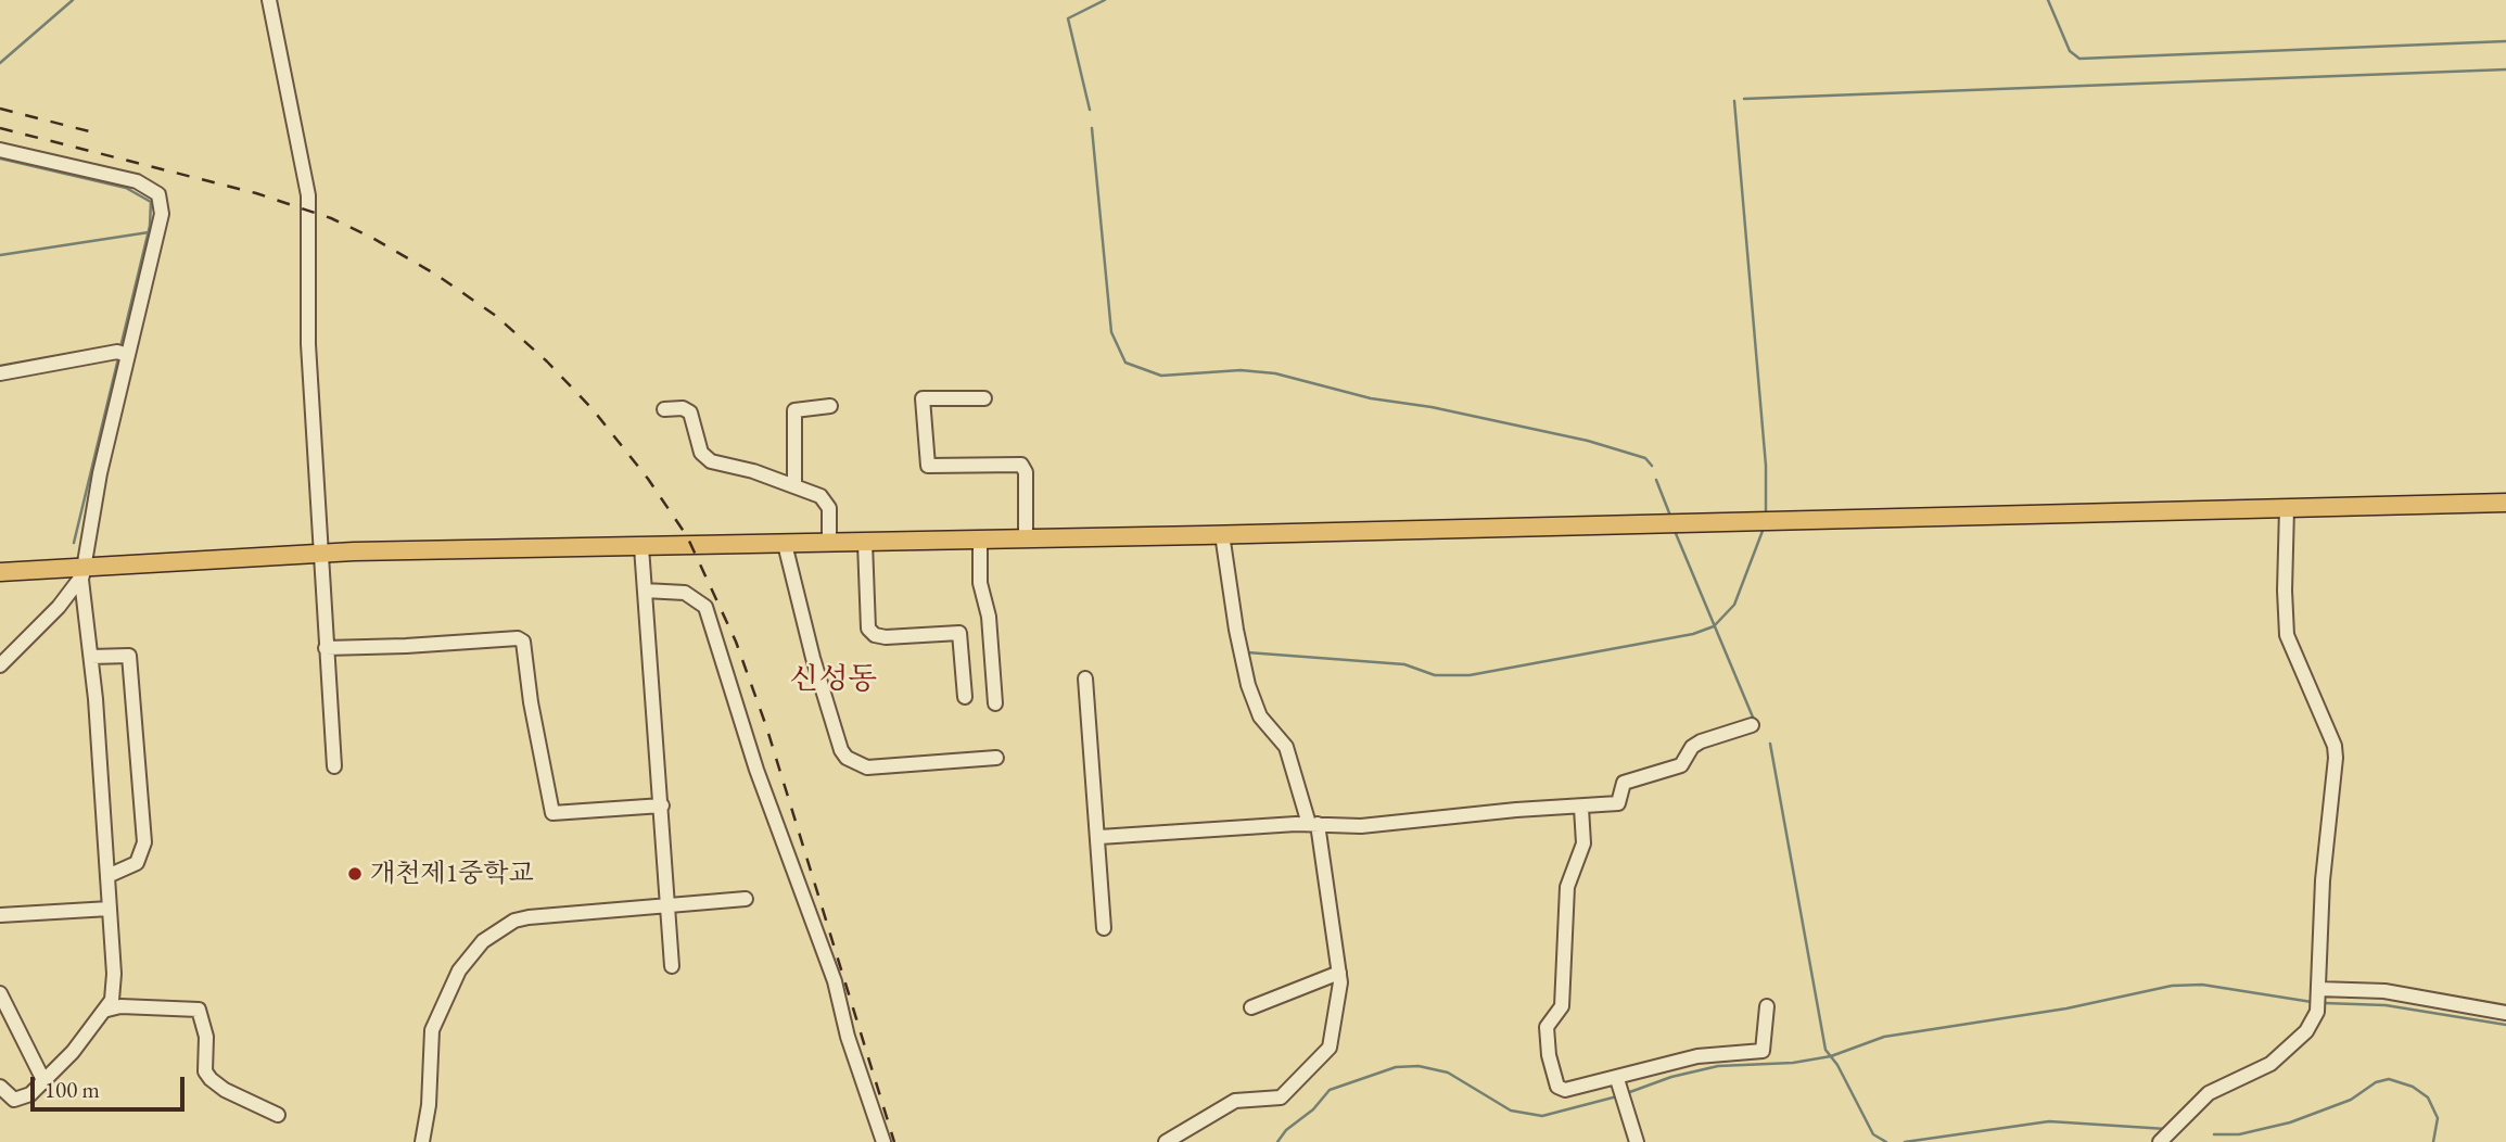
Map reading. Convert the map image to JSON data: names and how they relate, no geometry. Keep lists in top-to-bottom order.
{
  "districts": ["신성동"],
  "places": ["개천제1중학교"],
  "scale_bar": "100 m"
}
